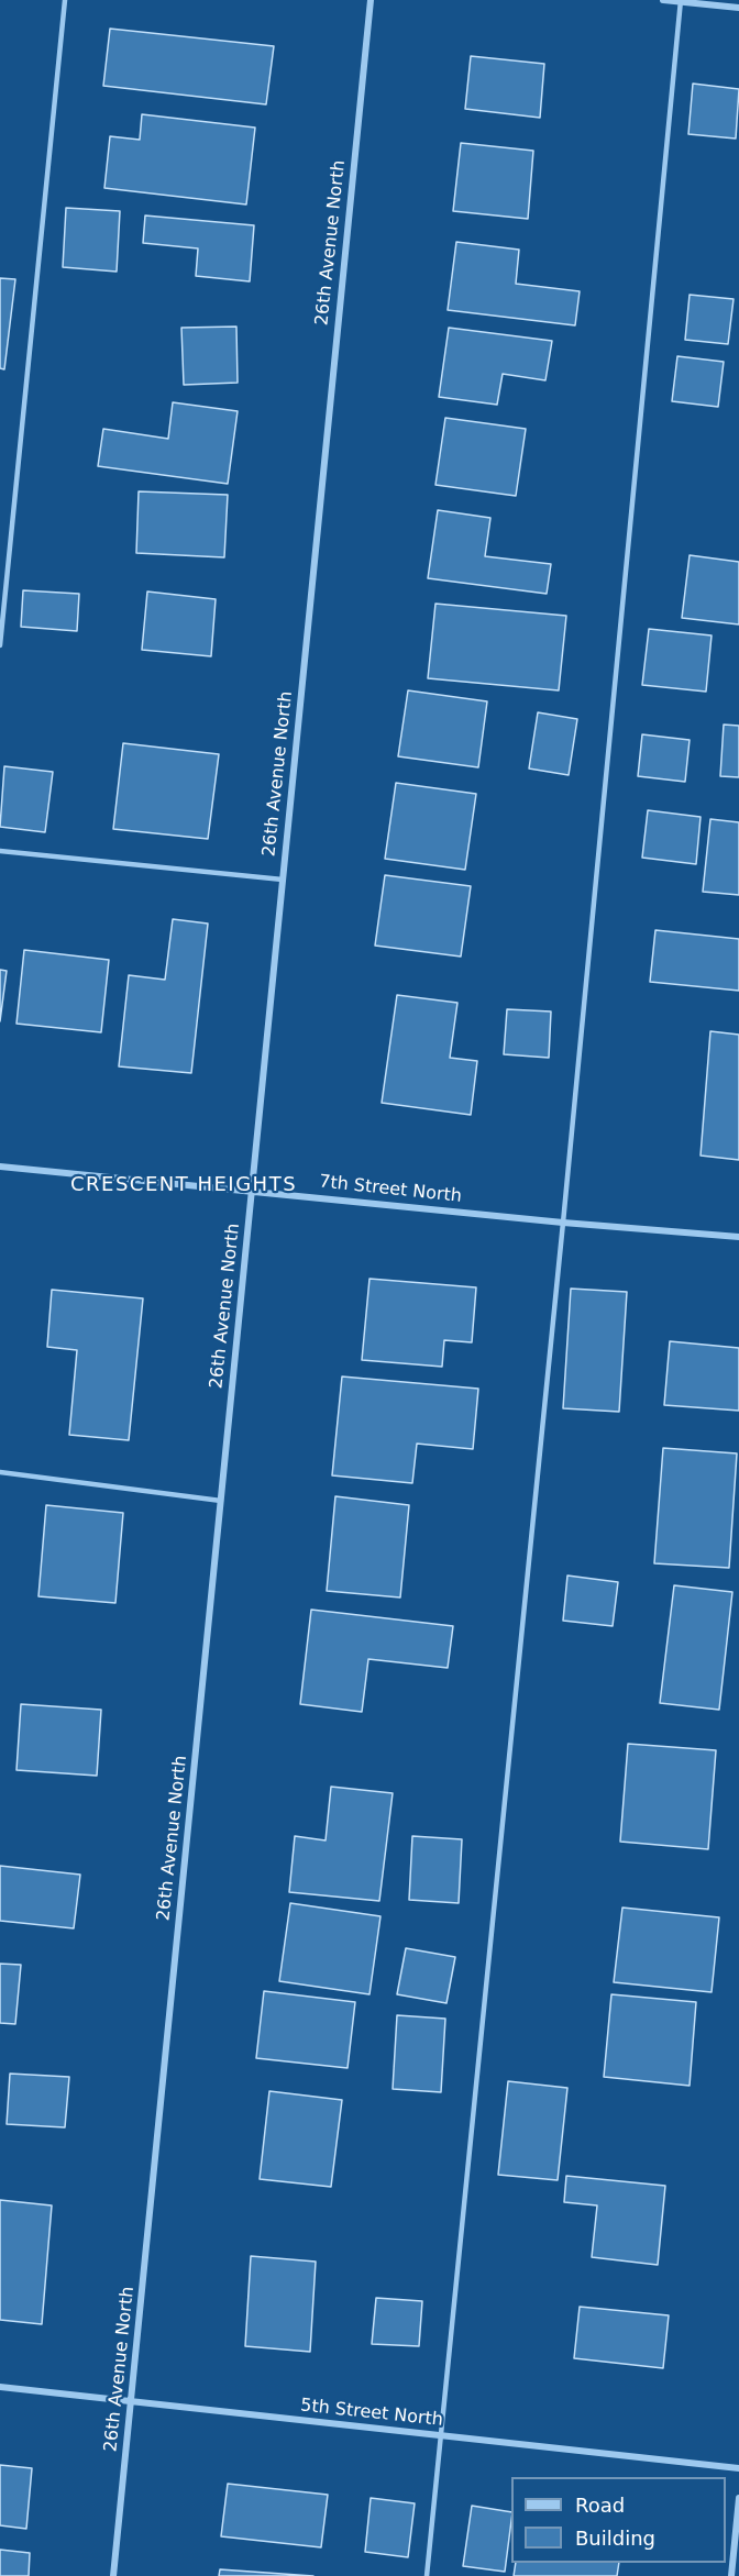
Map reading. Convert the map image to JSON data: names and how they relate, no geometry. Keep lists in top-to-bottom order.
{
  "streets": {
    "street": ["26th Avenue North", "7th Street North", "5th Street North"]
  },
  "crossings": [
    ["26th Avenue North", "7th Street North"],
    ["26th Avenue North", "5th Street North"]
  ],
  "districts": ["CRESCENT HEIGHTS"],
  "legend": ["Road", "Building"]
}
